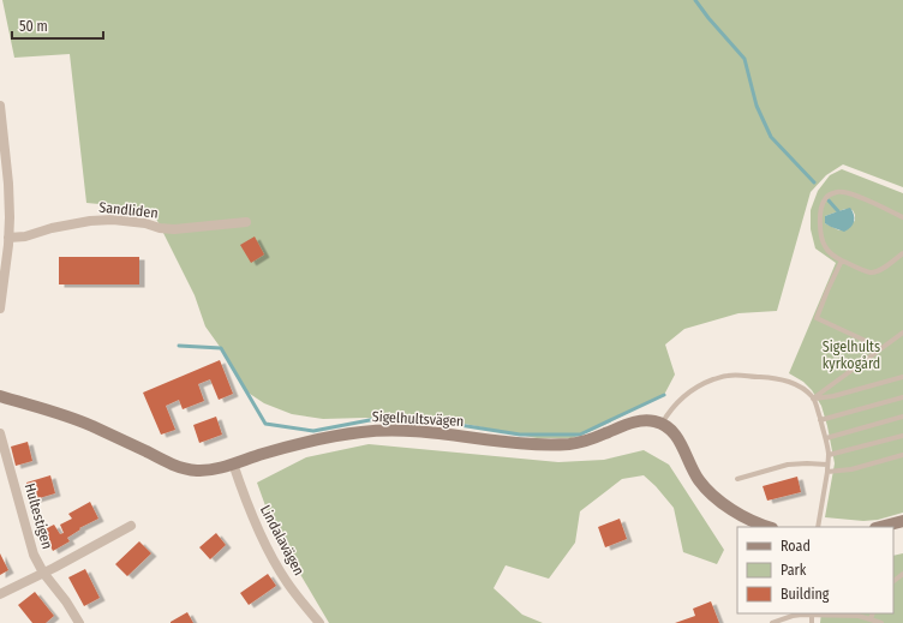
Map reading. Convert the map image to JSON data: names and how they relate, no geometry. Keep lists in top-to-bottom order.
{
  "streets": {
    "street": [
      "Sandliden",
      "Sigelhultsvägen",
      "Hultestigen",
      "Lindalavägen"
    ]
  },
  "crossings": [
    ["Sigelhultsvägen", "Lindalavägen"]
  ],
  "parks": ["Sigelhults kyrkogård"],
  "legend": ["Road", "Park", "Building"],
  "scale_bar": "50 m"
}
